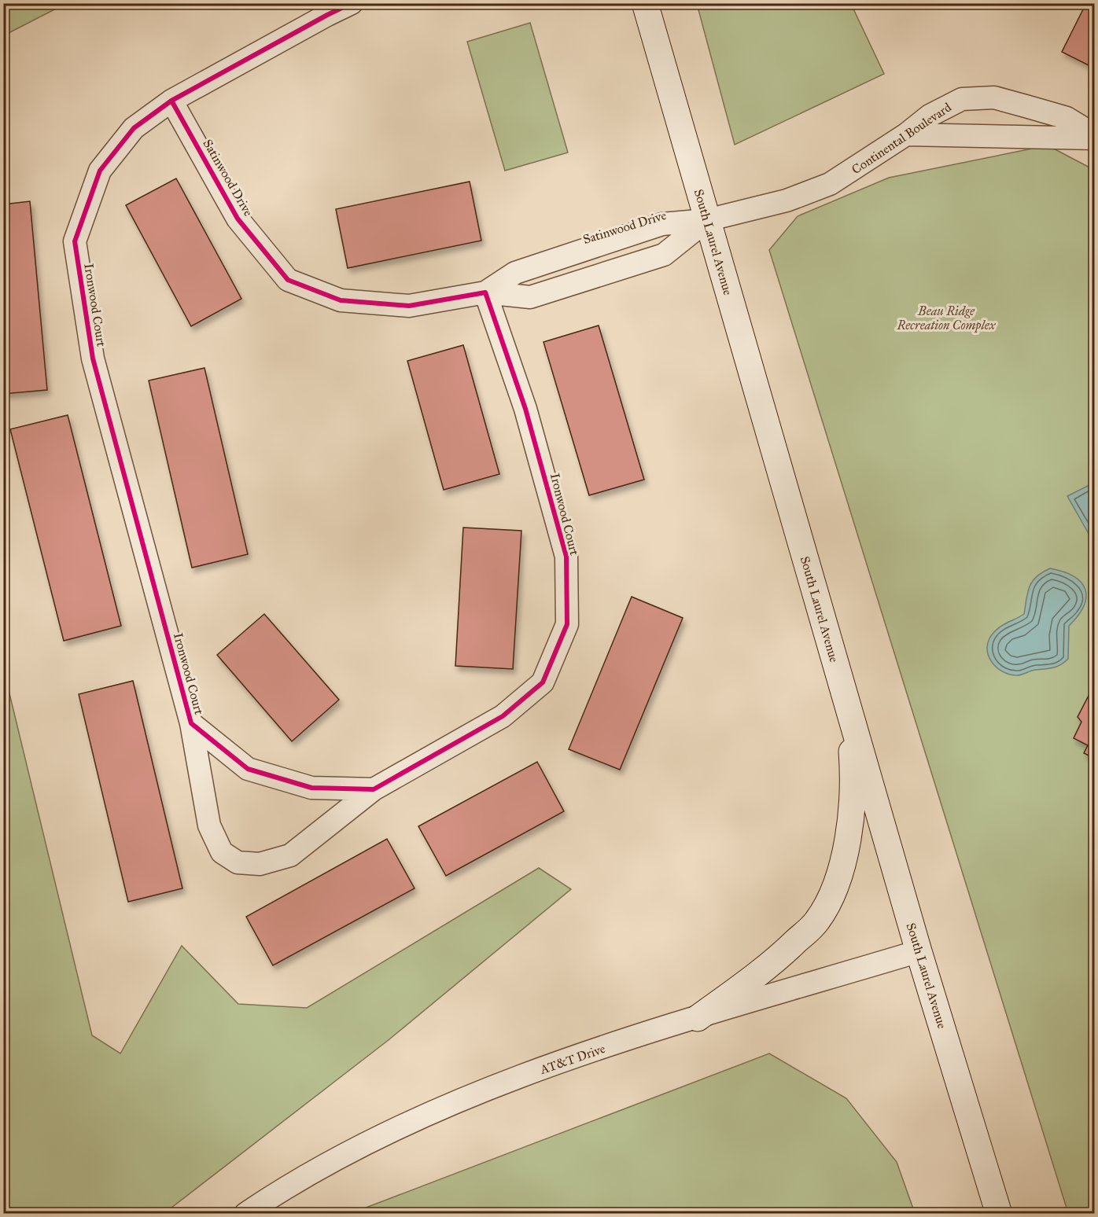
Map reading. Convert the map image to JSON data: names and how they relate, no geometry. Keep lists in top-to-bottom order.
{
  "streets": {
    "main road": ["South Laurel Avenue"],
    "street": [
      "Continental Boulevard",
      "Satinwood Drive",
      "Ironwood Court",
      "AT&T Drive"
    ]
  },
  "crossings": [
    ["Continental Boulevard", "Satinwood Drive"],
    ["Continental Boulevard", "South Laurel Avenue"],
    ["Satinwood Drive", "South Laurel Avenue"],
    ["Satinwood Drive", "Ironwood Court"],
    ["South Laurel Avenue", "AT&T Drive"]
  ],
  "parks": ["Beau Ridge Recreation Complex"]
}
